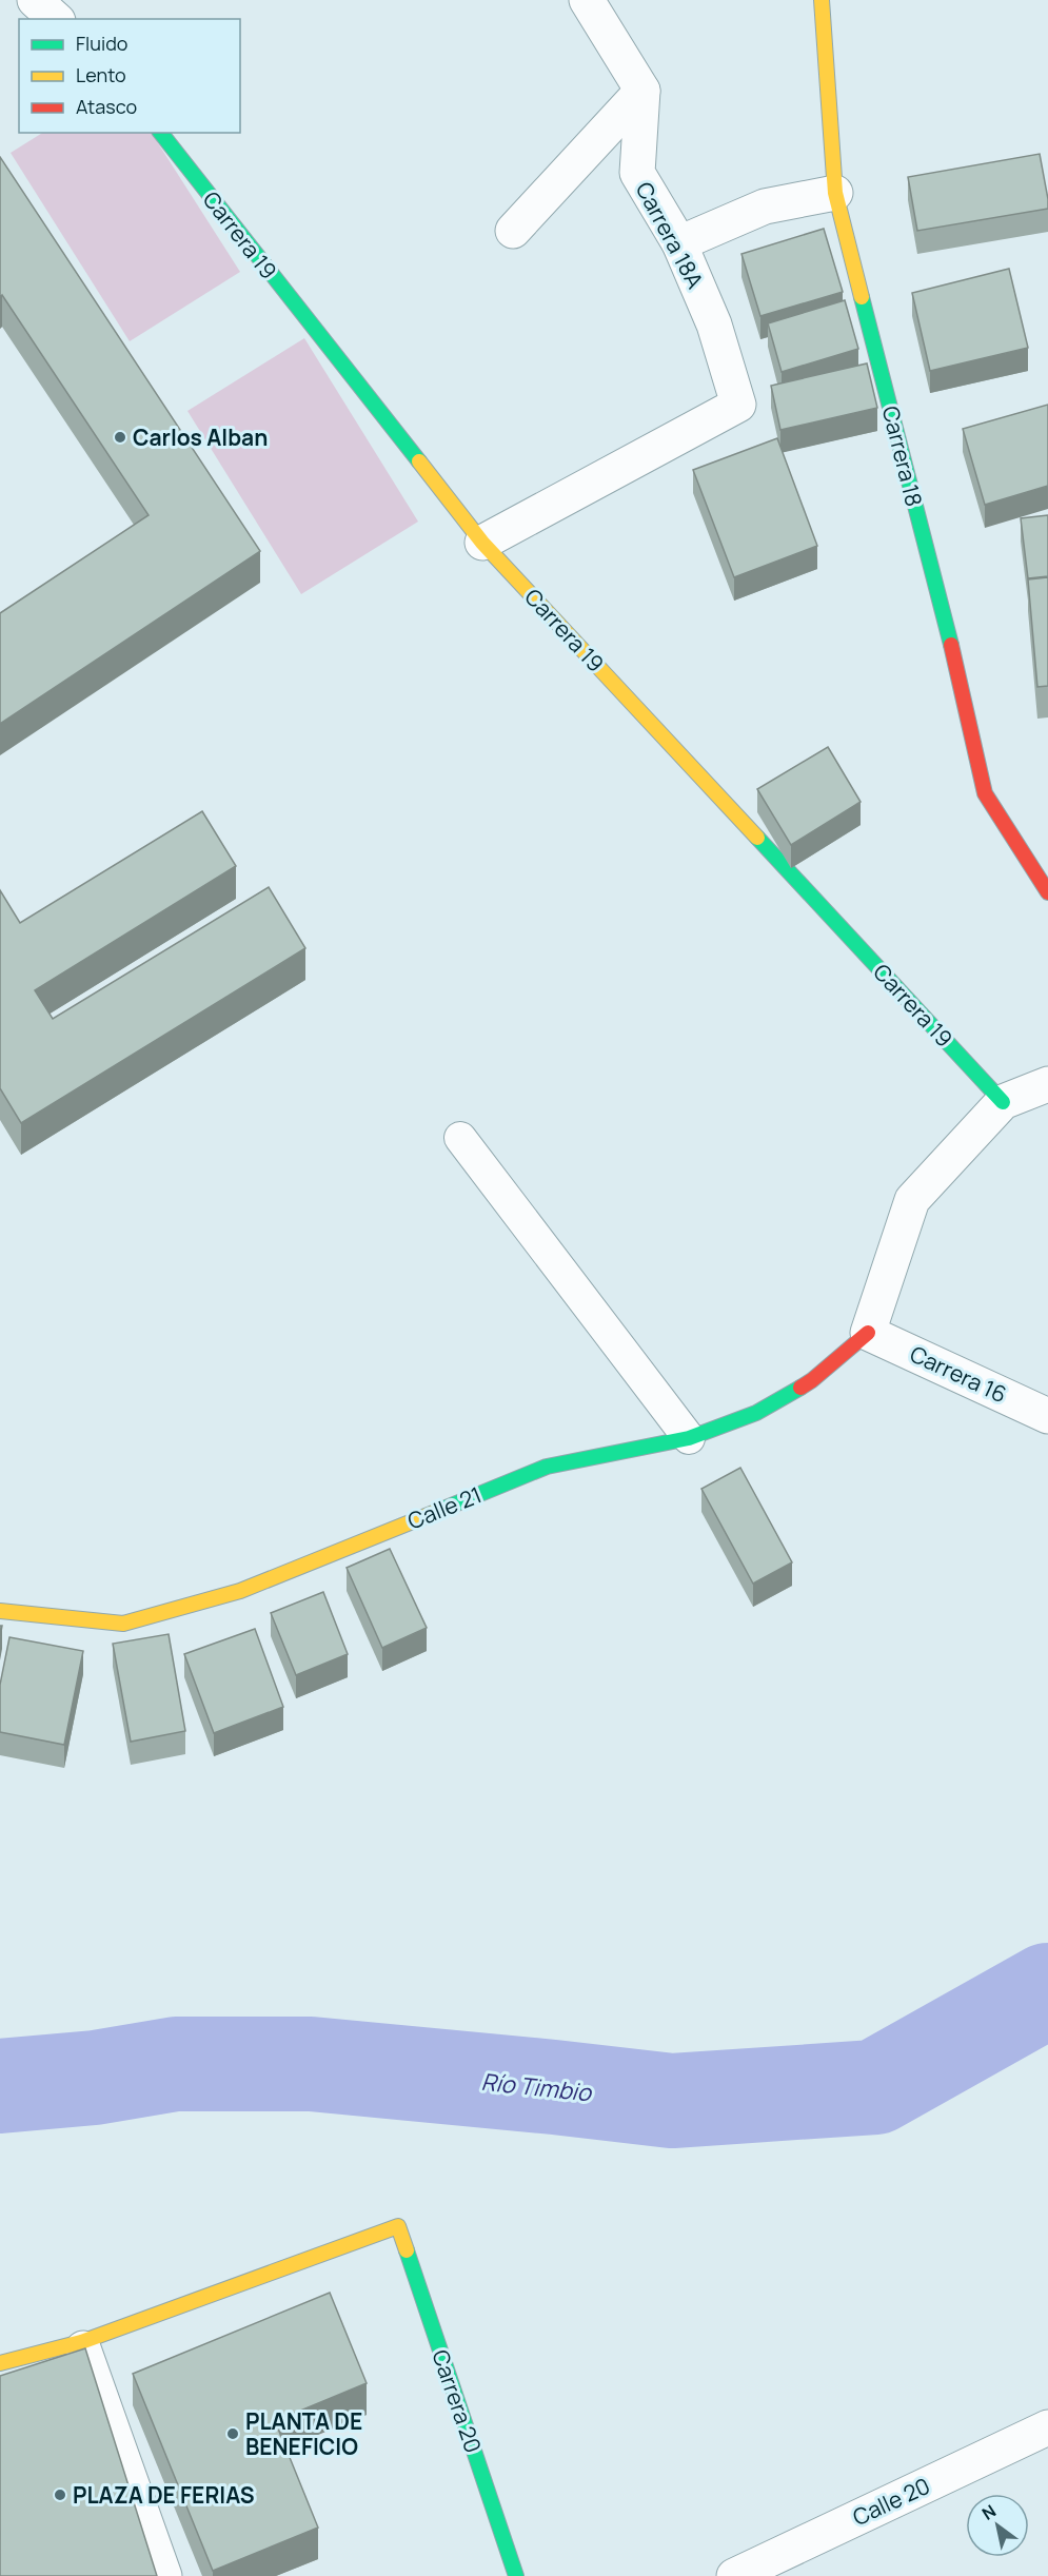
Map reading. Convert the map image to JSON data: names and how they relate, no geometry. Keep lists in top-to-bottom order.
{
  "streets": {
    "street": [
      "Carrera 19",
      "Carrera 18A",
      "Carrera 18",
      "Carrera 16",
      "Calle 21",
      "Carrera 20",
      "Calle 20"
    ]
  },
  "crossings": [
    ["Carrera 19", "Carrera 18A"],
    ["Carrera 16", "Calle 21"]
  ],
  "water": ["Río Timbio"],
  "places": ["Carlos Alban", "PLANTA DE BENEFICIO", "PLAZA DE FERIAS"],
  "legend": ["Fluido", "Lento", "Atasco"],
  "north": "top left"
}
